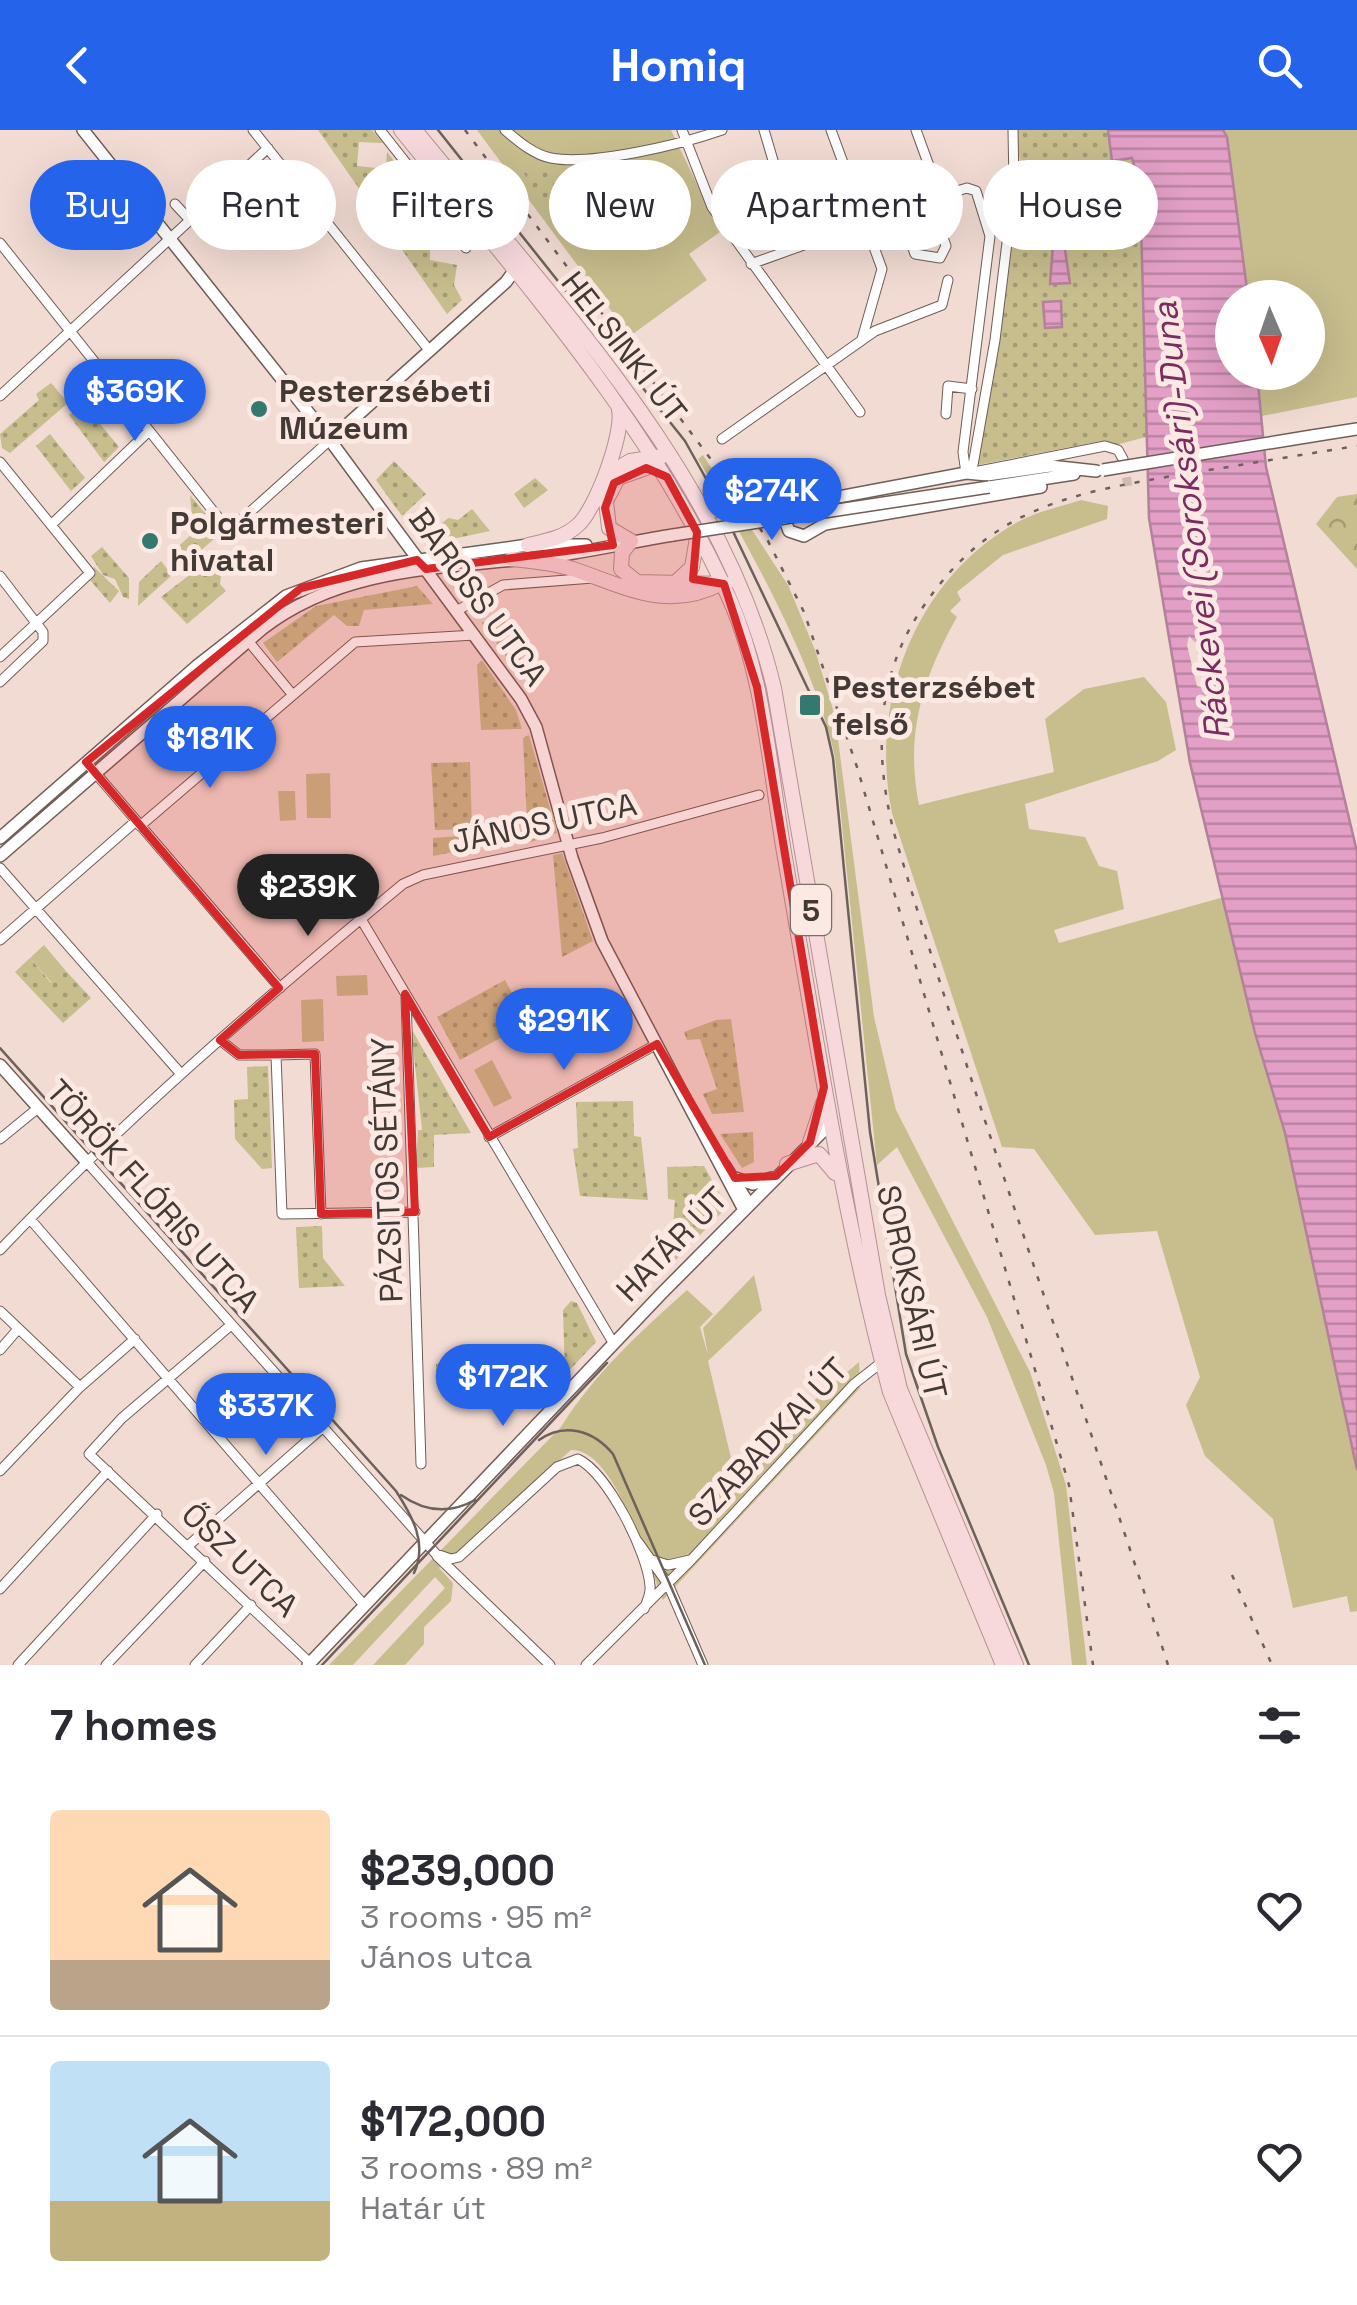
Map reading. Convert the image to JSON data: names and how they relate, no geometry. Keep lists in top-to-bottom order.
{
  "streets": {
    "main road": ["HELSINKI ÚT", "5", "SOROKSÁRI ÚT"],
    "street": [
      "BAROSS UTCA",
      "JÁNOS UTCA",
      "PÁZSITOS SÉTÁNY",
      "TÖRÖK FLÓRIS UTCA",
      "HATÁR ÚT",
      "SZABADKAI ÚT",
      "ŐSZ UTCA"
    ]
  },
  "crossings": [
    ["HELSINKI ÚT", "BAROSS UTCA"],
    ["HELSINKI ÚT", "HATÁR ÚT"],
    ["HELSINKI ÚT", "SOROKSÁRI ÚT"],
    ["BAROSS UTCA", "JÁNOS UTCA"],
    ["BAROSS UTCA", "HATÁR ÚT"],
    ["JÁNOS UTCA", "TÖRÖK FLÓRIS UTCA"],
    ["TÖRÖK FLÓRIS UTCA", "HATÁR ÚT"],
    ["HATÁR ÚT", "SOROKSÁRI ÚT"],
    ["HATÁR ÚT", "ŐSZ UTCA"],
    ["SOROKSÁRI ÚT", "SZABADKAI ÚT"]
  ],
  "water": ["Ráckevei (Soroksári)-Duna"],
  "places": {
    "other": ["Pesterzsébeti Múzeum", "Polgármesteri hivatal"],
    "transit": ["Pesterzsébet felső"]
  },
  "north": "bottom",
  "page": {
    "header": "Homiq",
    "chip": [
      "Buy",
      "Rent",
      "Filters",
      "New",
      "Apartment",
      "House"
    ],
    "price": [
      "$369K",
      "$274K",
      "$181K",
      "$239K",
      "$291K",
      "$172K",
      "$337K"
    ],
    "heading": "7 homes",
    "list": [
      {
        "name": "$239,000",
        "note": "3 rooms · 95 m² · János utca"
      },
      {
        "name": "$172,000",
        "note": "3 rooms · 89 m² · Határ út"
      }
    ]
  }
}
